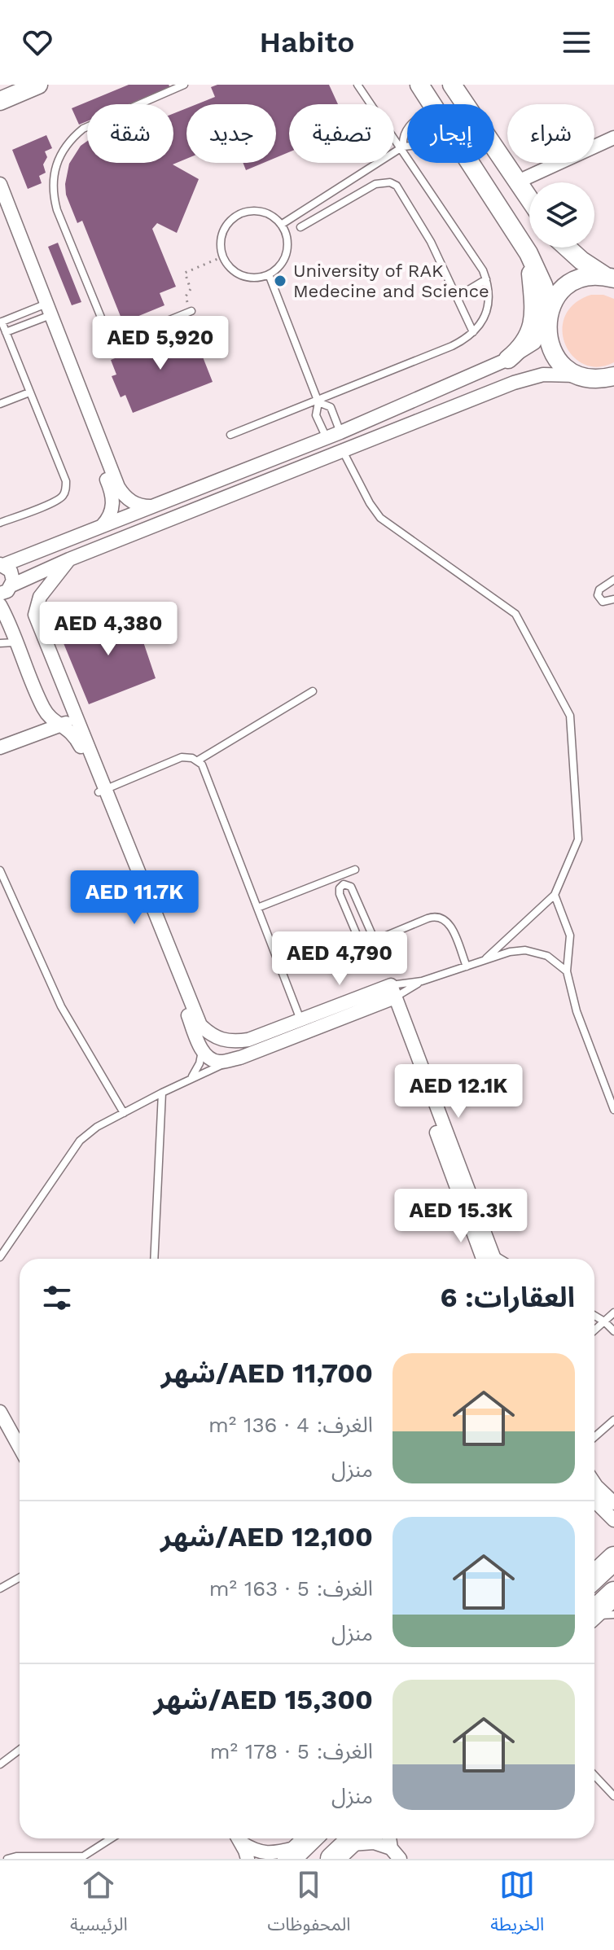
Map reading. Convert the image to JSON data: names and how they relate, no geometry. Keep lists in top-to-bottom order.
{
  "places": ["University of RAK Medecine and Science"],
  "page": {
    "header": "Habito",
    "chip": [
      "شراء",
      "إيجار",
      "تصفية",
      "جديد",
      "شقة"
    ],
    "price": [
      "AED 5,920",
      "AED 4,380",
      "AED 11.7K",
      "AED 4,790",
      "AED 12.1K",
      "AED 15.3K"
    ],
    "heading": "العقارات: 6",
    "list": [
      {
        "name": "AED 11,700/شهر",
        "note": "الغرف: 4 · 136 m² · منزل"
      },
      {
        "name": "AED 12,100/شهر",
        "note": "الغرف: 5 · 163 m² · منزل"
      },
      {
        "name": "AED 15,300/شهر",
        "note": "الغرف: 5 · 178 m² · منزل"
      }
    ],
    "tabs": ["الخريطة", "المحفوظات", "الرئيسية"]
  }
}
